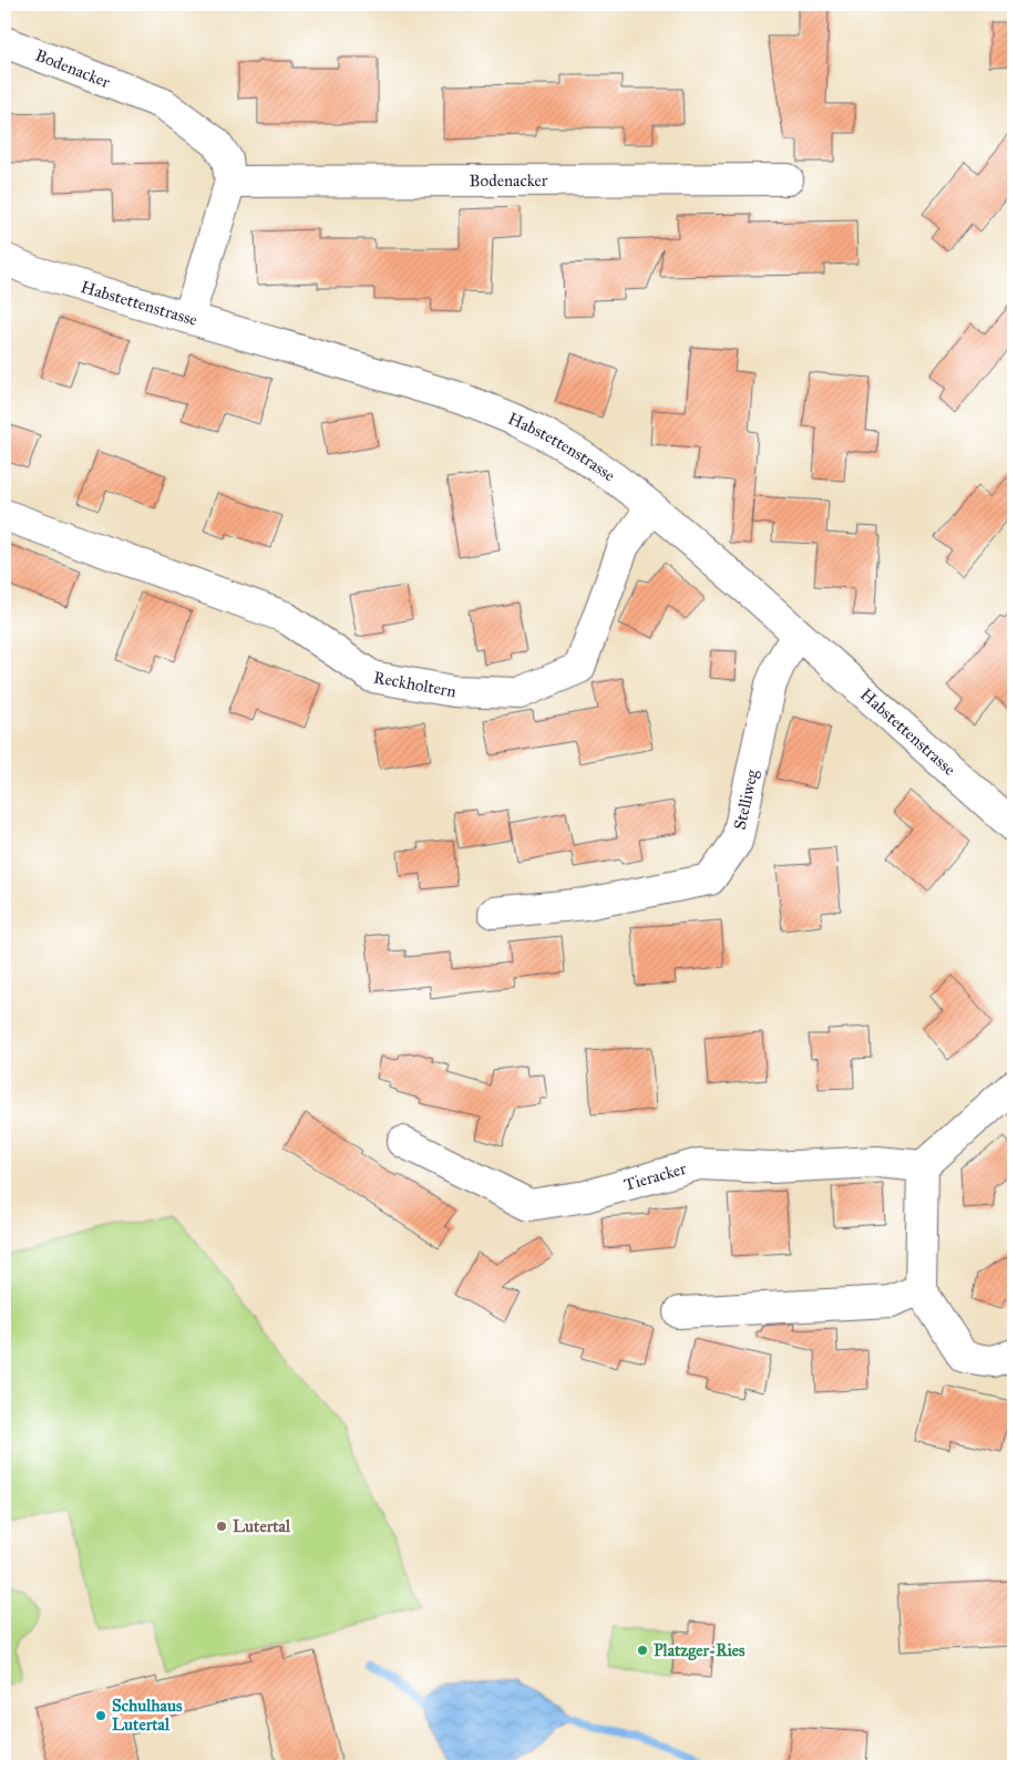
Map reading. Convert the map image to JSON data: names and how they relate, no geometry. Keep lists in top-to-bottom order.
{
  "streets": {
    "street": [
      "Bodenacker",
      "Habstettenstrasse",
      "Reckholtern",
      "Stelliweg",
      "Tieracker"
    ]
  },
  "crossings": [
    ["Bodenacker", "Habstettenstrasse"],
    ["Habstettenstrasse", "Reckholtern"],
    ["Habstettenstrasse", "Stelliweg"]
  ],
  "places": ["Lutertal", "Platzger-Ries", "Schulhaus Lutertal"]
}
